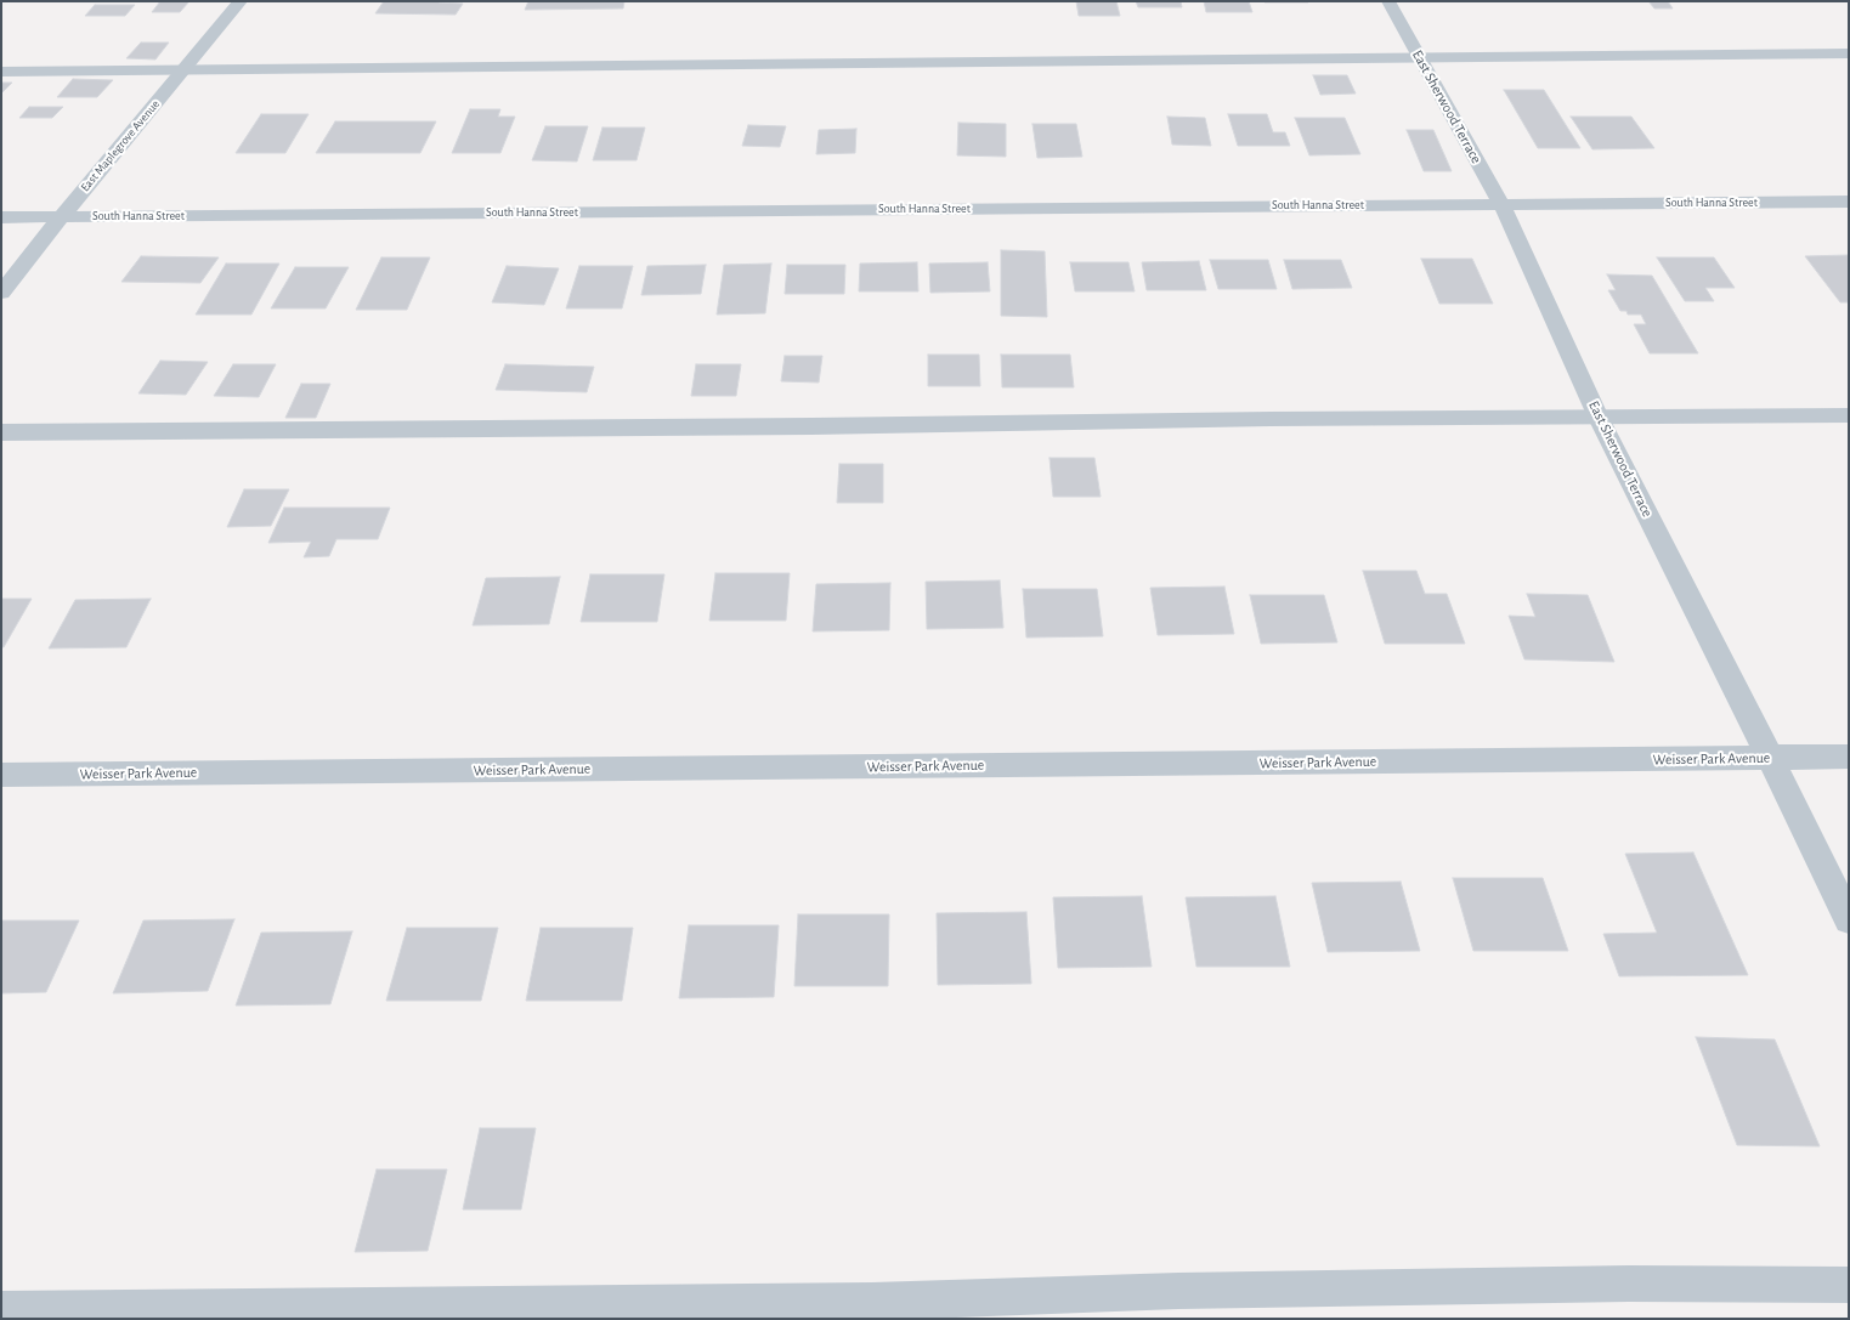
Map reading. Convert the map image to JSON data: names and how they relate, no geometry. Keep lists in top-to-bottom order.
{
  "streets": {
    "street": [
      "East Sherwood Terrace",
      "East Maplegrove Avenue",
      "South Hanna Street",
      "Weisser Park Avenue"
    ]
  },
  "crossings": [
    ["East Sherwood Terrace", "South Hanna Street"],
    ["East Sherwood Terrace", "Weisser Park Avenue"],
    ["East Maplegrove Avenue", "South Hanna Street"]
  ]
}
